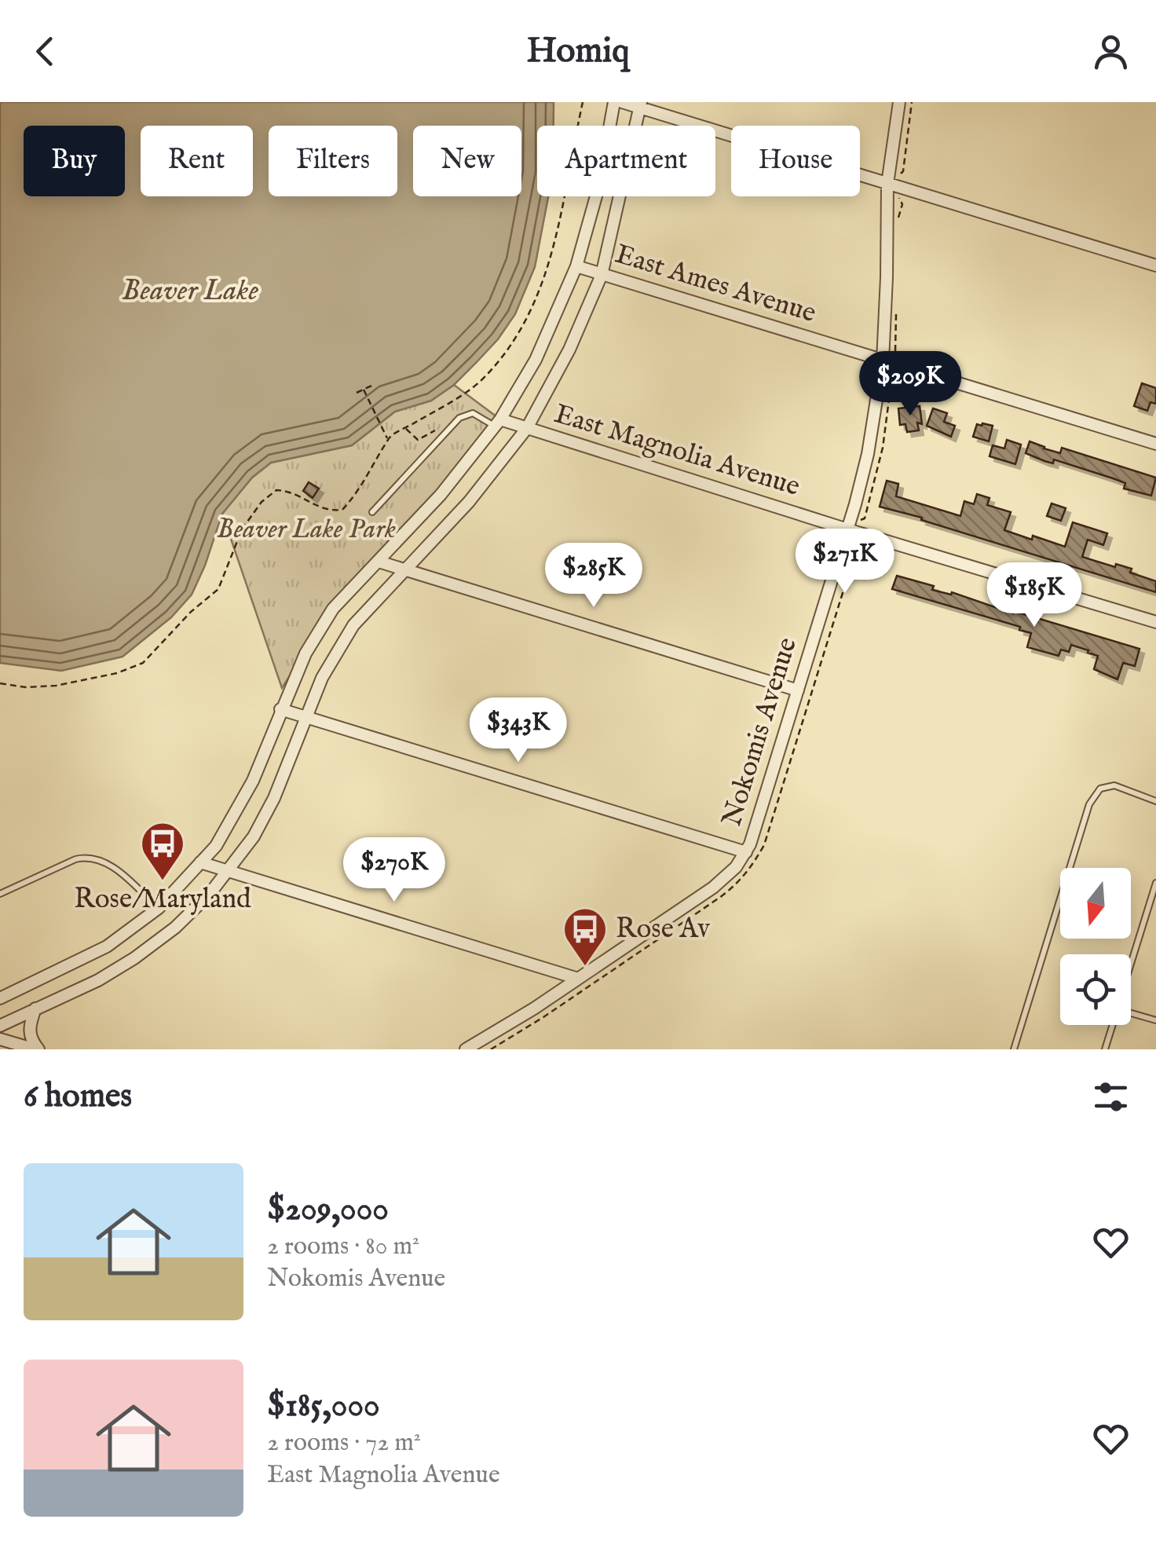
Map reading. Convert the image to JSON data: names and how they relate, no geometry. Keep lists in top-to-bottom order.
{
  "streets": {
    "street": ["East Ames Avenue", "East Magnolia Avenue", "Nokomis Avenue"]
  },
  "crossings": [
    ["East Ames Avenue", "Nokomis Avenue"],
    ["East Magnolia Avenue", "Nokomis Avenue"]
  ],
  "water": ["Beaver Lake"],
  "parks": ["Beaver Lake Park"],
  "places": {
    "bus stop": ["Rose/Maryland", "Rose Av"]
  },
  "north": "bottom",
  "page": {
    "header": "Homiq",
    "chip": [
      "Buy",
      "Rent",
      "Filters",
      "New",
      "Apartment",
      "House"
    ],
    "price": [
      "$209K",
      "$271K",
      "$285K",
      "$185K",
      "$343K",
      "$270K"
    ],
    "heading": "6 homes",
    "list": [
      {
        "name": "$209,000",
        "note": "2 rooms · 80 m² · Nokomis Avenue"
      },
      {
        "name": "$185,000",
        "note": "2 rooms · 72 m² · East Magnolia Avenue"
      }
    ]
  }
}
